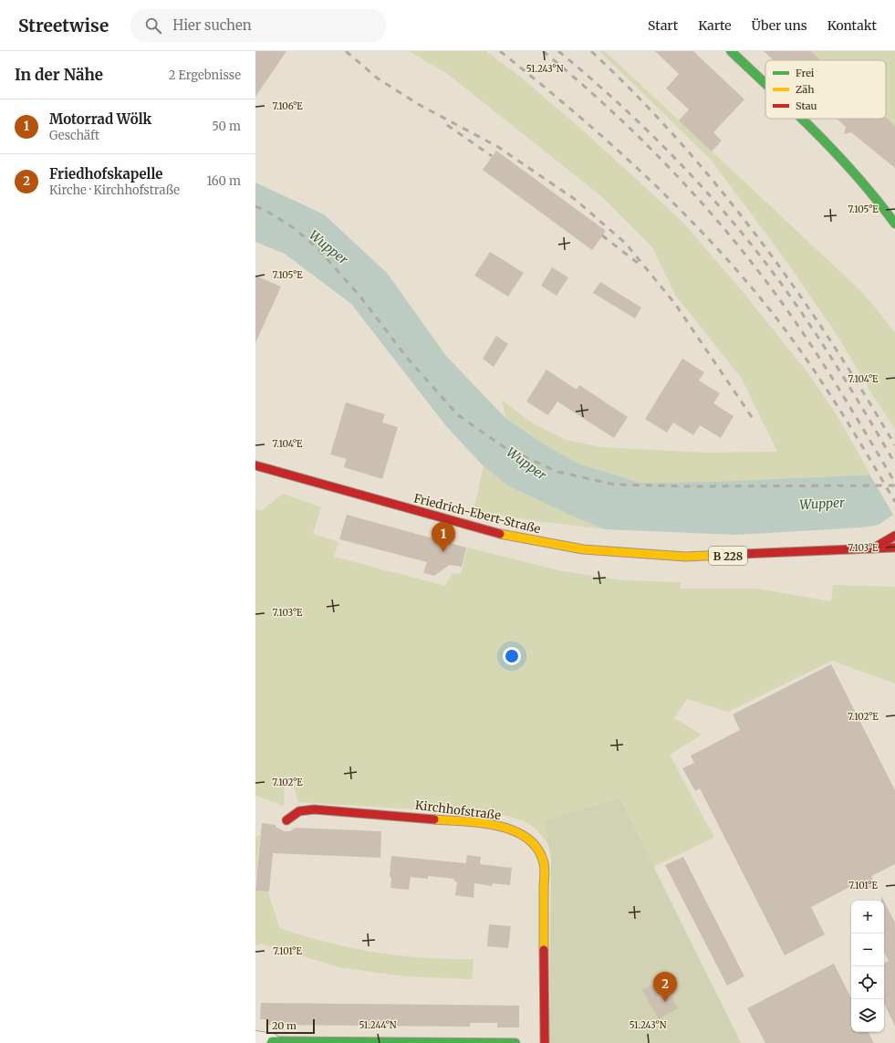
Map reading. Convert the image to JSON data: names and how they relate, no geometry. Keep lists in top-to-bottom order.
{
  "streets": {
    "street": ["Friedrich-Ebert-Straße", "B 228", "Kirchhofstraße"]
  },
  "water": ["Wupper"],
  "legend": ["Frei", "Zäh", "Stau"],
  "scale_bar": "20 m",
  "page": {
    "header": "Streetwise",
    "search": "Hier suchen",
    "nav": [
      "Start",
      "Karte",
      "Über uns",
      "Kontakt"
    ],
    "heading": ["In der Nähe", "2 Ergebnisse"],
    "list": [
      {
        "mark": "1",
        "name": "Motorrad Wölk",
        "note": "Geschäft",
        "value": "50 m"
      },
      {
        "mark": "2",
        "name": "Friedhofskapelle",
        "note": "Kirche · Kirchhofstraße",
        "value": "160 m"
      }
    ],
    "pins": ["1", "2"],
    "map_buttons": ["+", "−"],
    "scale": "20 m"
  },
  "coordinates": [
    "51.243°N",
    "7.106°E",
    "7.105°E",
    "7.104°E",
    "7.103°E",
    "7.102°E",
    "7.101°E",
    "51.244°N"
  ]
}
